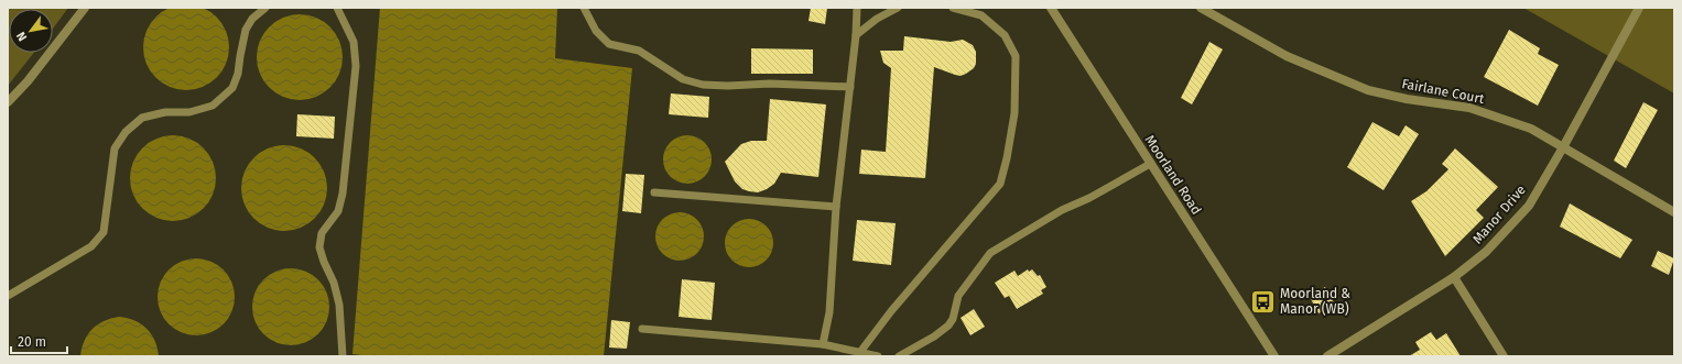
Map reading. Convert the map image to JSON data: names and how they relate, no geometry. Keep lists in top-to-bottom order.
{
  "streets": {
    "street": ["Fairlane Court", "Moorland Road", "Manor Drive"]
  },
  "crossings": [
    ["Fairlane Court", "Manor Drive"]
  ],
  "places": {
    "bus stop": ["Moorland & Manor (WB)"]
  },
  "scale_bar": "20 m",
  "north": "bottom left"
}
